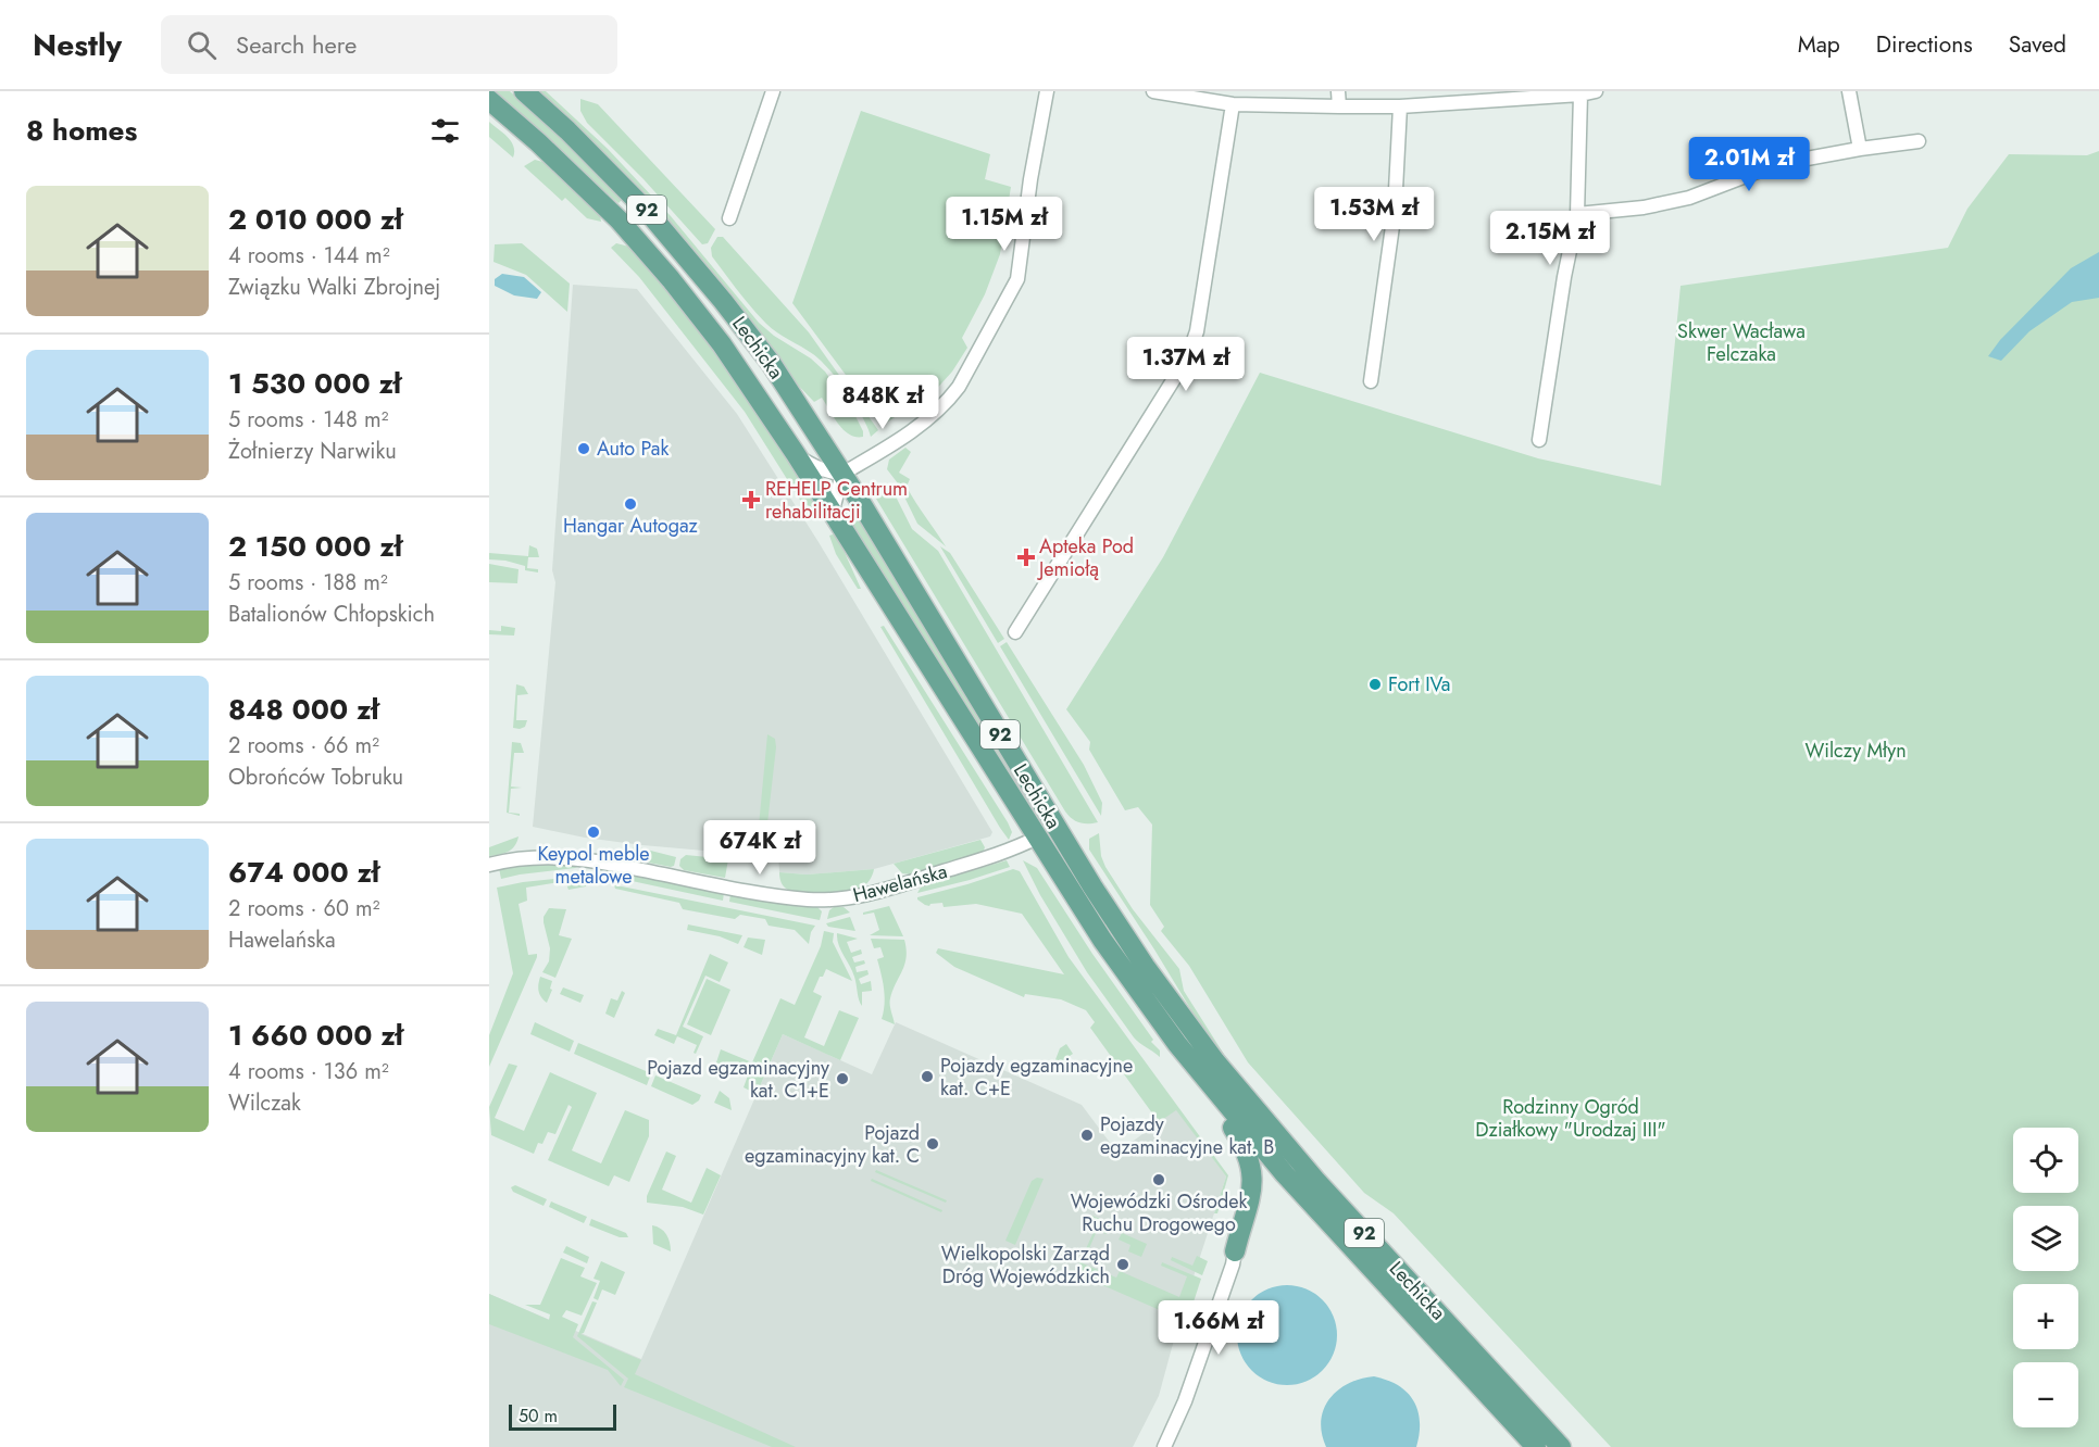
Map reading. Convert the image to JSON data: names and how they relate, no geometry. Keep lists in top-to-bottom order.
{
  "streets": {
    "main road": ["92", "Lechicka"],
    "street": ["Hawelańska"]
  },
  "crossings": [
    ["Lechicka", "Hawelańska"]
  ],
  "parks": ["Skwer Wacława Felczaka", "Wilczy Młyn", "Rodzinny Ogród Działkowy \"Urodzaj III\""],
  "places": {
    "other": [
      "Auto Pak",
      "Hangar Autogaz",
      "Fort IVa",
      "Keypol meble metalowe",
      "Pojazdy egzaminacyjne kat. C+E",
      "Pojazd egzaminacyjny kat. C1+E",
      "Pojazdy egzaminacyjne kat. B",
      "Pojazd egzaminacyjny kat. C",
      "Wojewódzki Ośrodek Ruchu Drogowego",
      "Wielkopolski Zarząd Dróg Wojewódzkich"
    ],
    "health": ["REHELP Centrum rehabilitacji", "Apteka Pod Jemiołą"]
  },
  "scale_bar": "50 m",
  "page": {
    "header": "Nestly",
    "search": "Search here",
    "nav": ["Map", "Directions", "Saved"],
    "heading": "8 homes",
    "price": [
      "2.01M zł",
      "1.53M zł",
      "1.15M zł",
      "2.15M zł",
      "1.37M zł",
      "848K zł",
      "674K zł",
      "1.66M zł"
    ],
    "list": [
      {
        "name": "2 010 000 zł",
        "note": "4 rooms · 144 m² · Związku Walki Zbrojnej"
      },
      {
        "name": "1 530 000 zł",
        "note": "5 rooms · 148 m² · Żołnierzy Narwiku"
      },
      {
        "name": "2 150 000 zł",
        "note": "5 rooms · 188 m² · Batalionów Chłopskich"
      },
      {
        "name": "848 000 zł",
        "note": "2 rooms · 66 m² · Obrońców Tobruku"
      },
      {
        "name": "674 000 zł",
        "note": "2 rooms · 60 m² · Hawelańska"
      },
      {
        "name": "1 660 000 zł",
        "note": "4 rooms · 136 m² · Wilczak"
      }
    ],
    "map_buttons": ["+", "−"],
    "scale": "50 m"
  }
}
